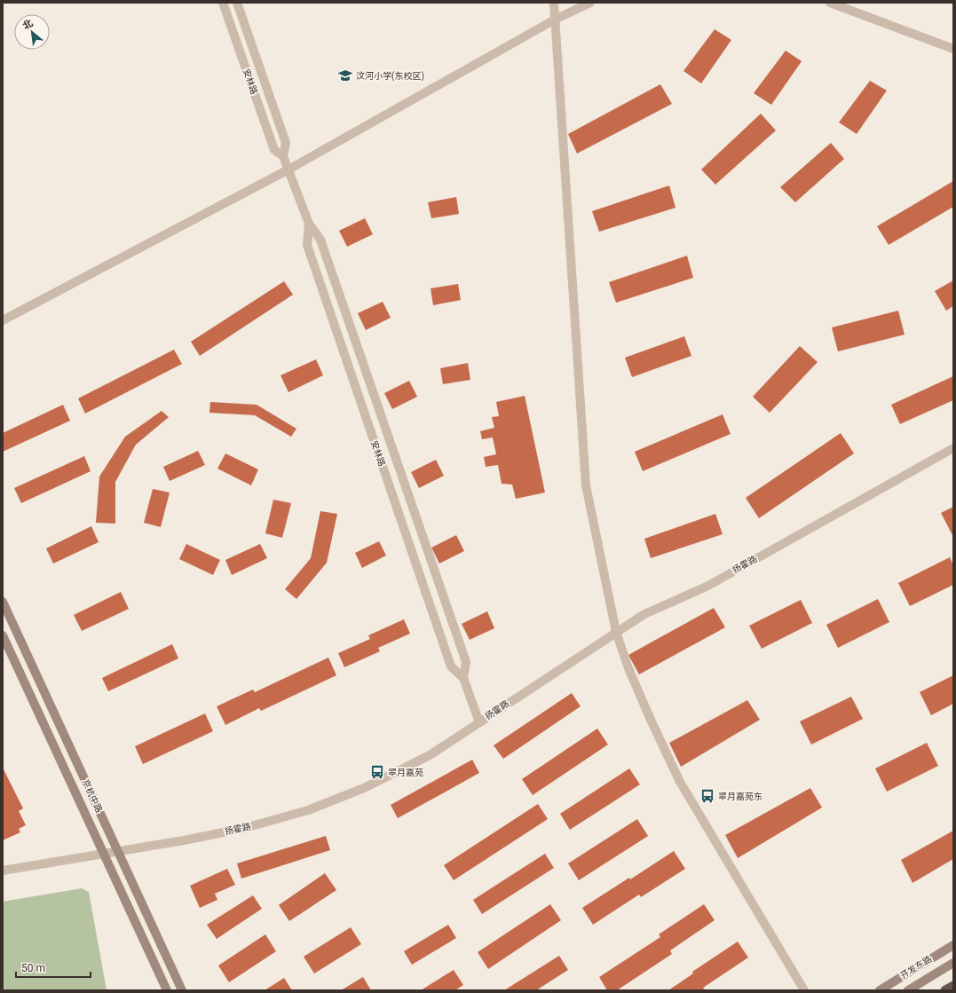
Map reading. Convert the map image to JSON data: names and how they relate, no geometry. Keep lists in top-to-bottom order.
{
  "streets": {
    "main road": ["京杭中路", "开发东路"],
    "street": ["安林路", "扬霍路"]
  },
  "crossings": [
    ["安林路", "扬霍路"],
    ["扬霍路", "京杭中路"]
  ],
  "places": {
    "school or university": ["汶河小学(东校区)"],
    "bus stop": ["翠月嘉苑", "翠月嘉苑东"]
  },
  "scale_bar": "50 m",
  "north": "top left"
}
